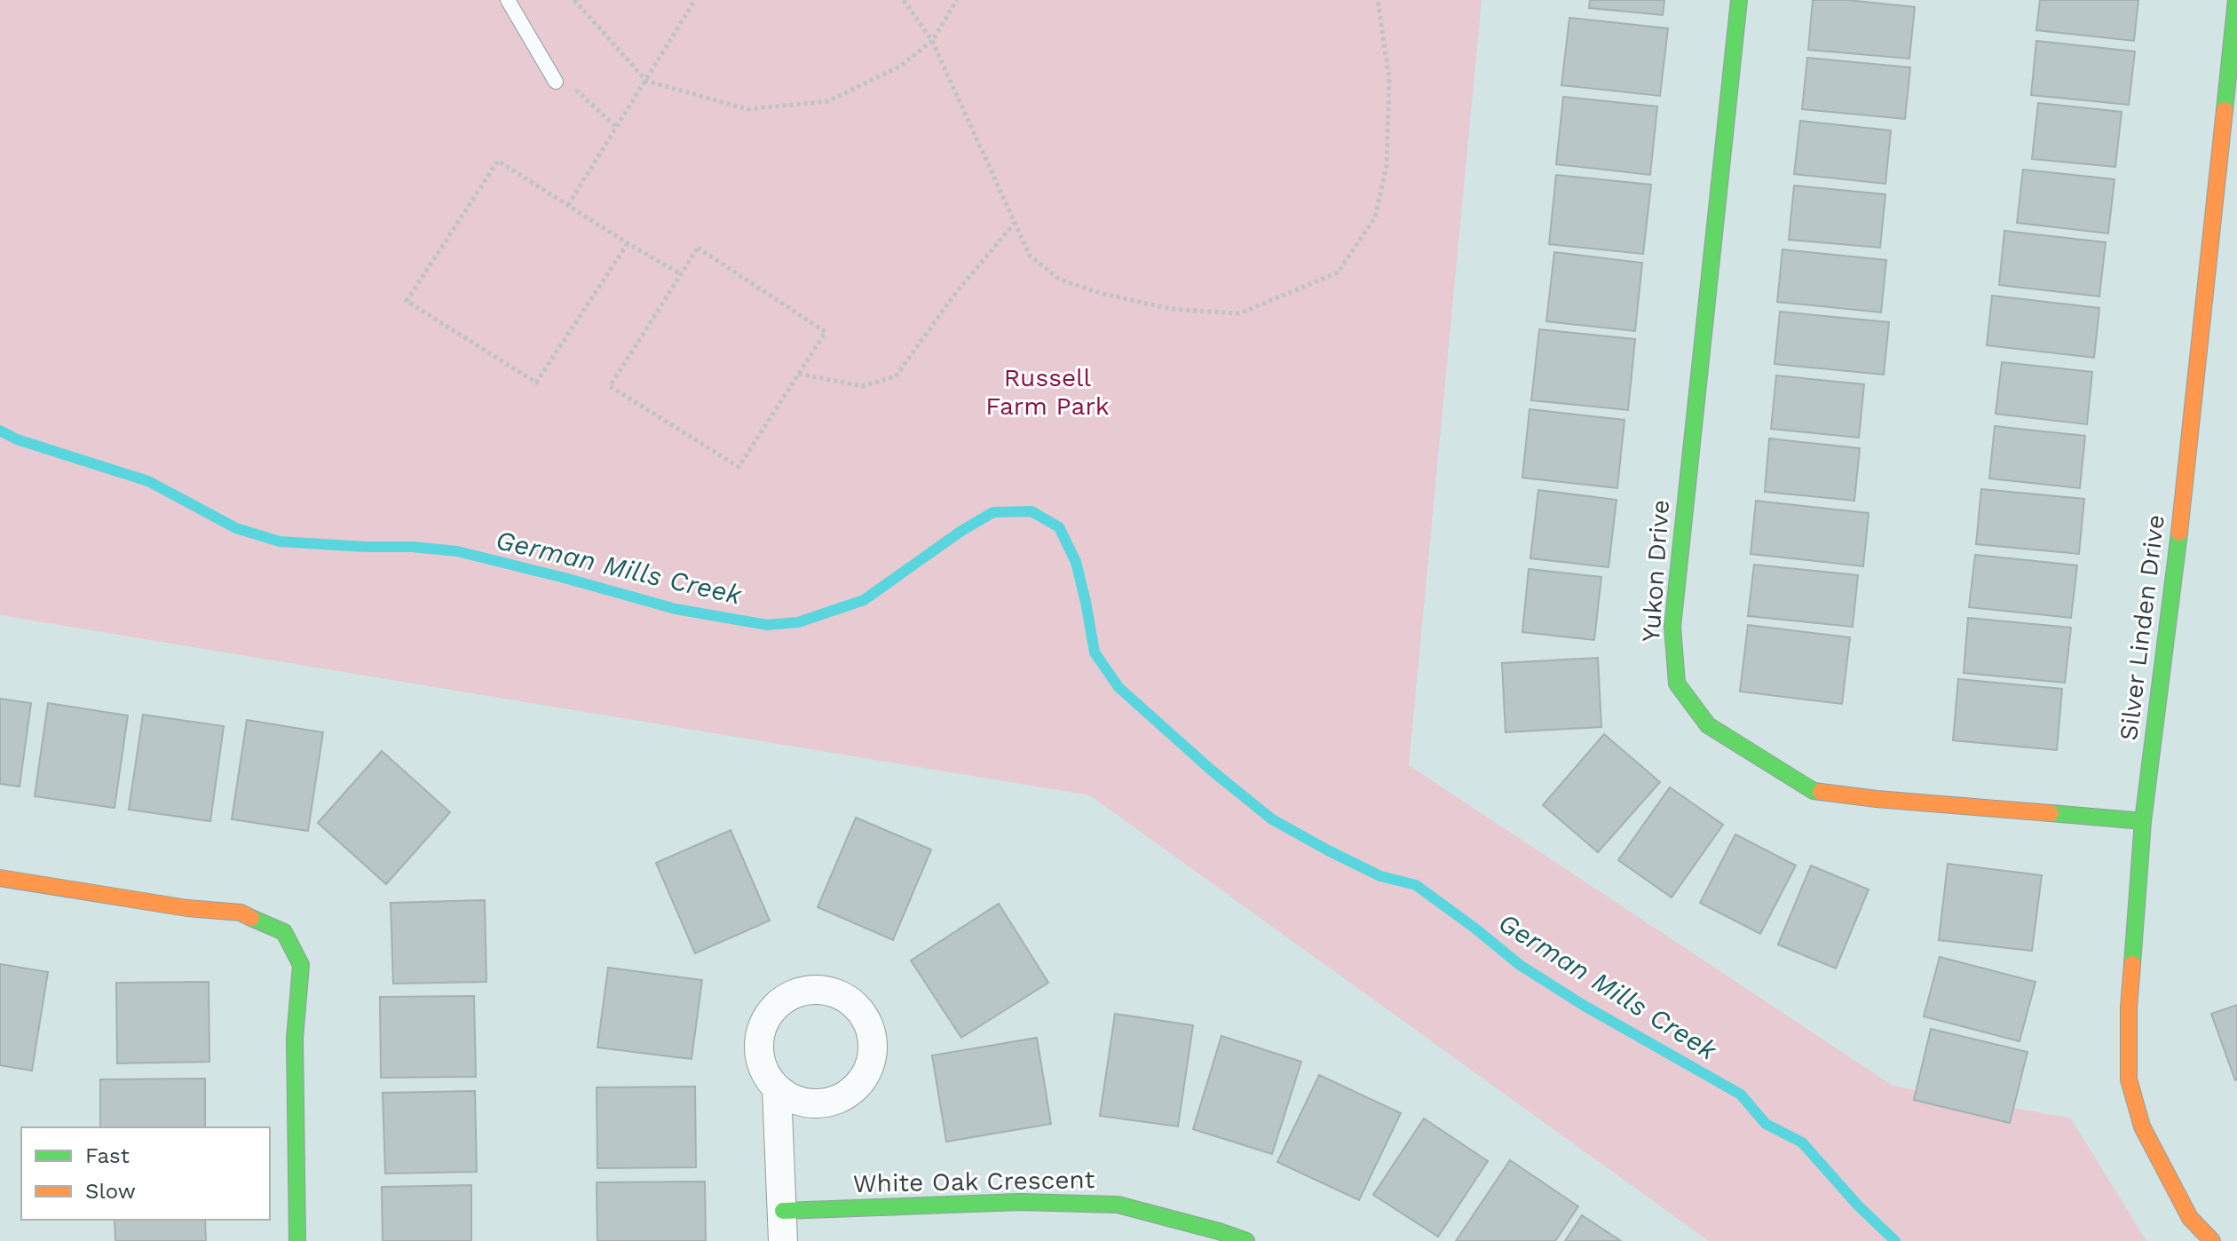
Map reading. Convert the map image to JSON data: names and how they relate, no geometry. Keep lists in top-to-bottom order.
{
  "streets": {
    "street": ["Yukon Drive", "Silver Linden Drive", "White Oak Crescent"]
  },
  "crossings": [
    ["Yukon Drive", "Silver Linden Drive"]
  ],
  "water": ["German Mills Creek"],
  "parks": ["Russell Farm Park"],
  "legend": ["Fast", "Slow"]
}
